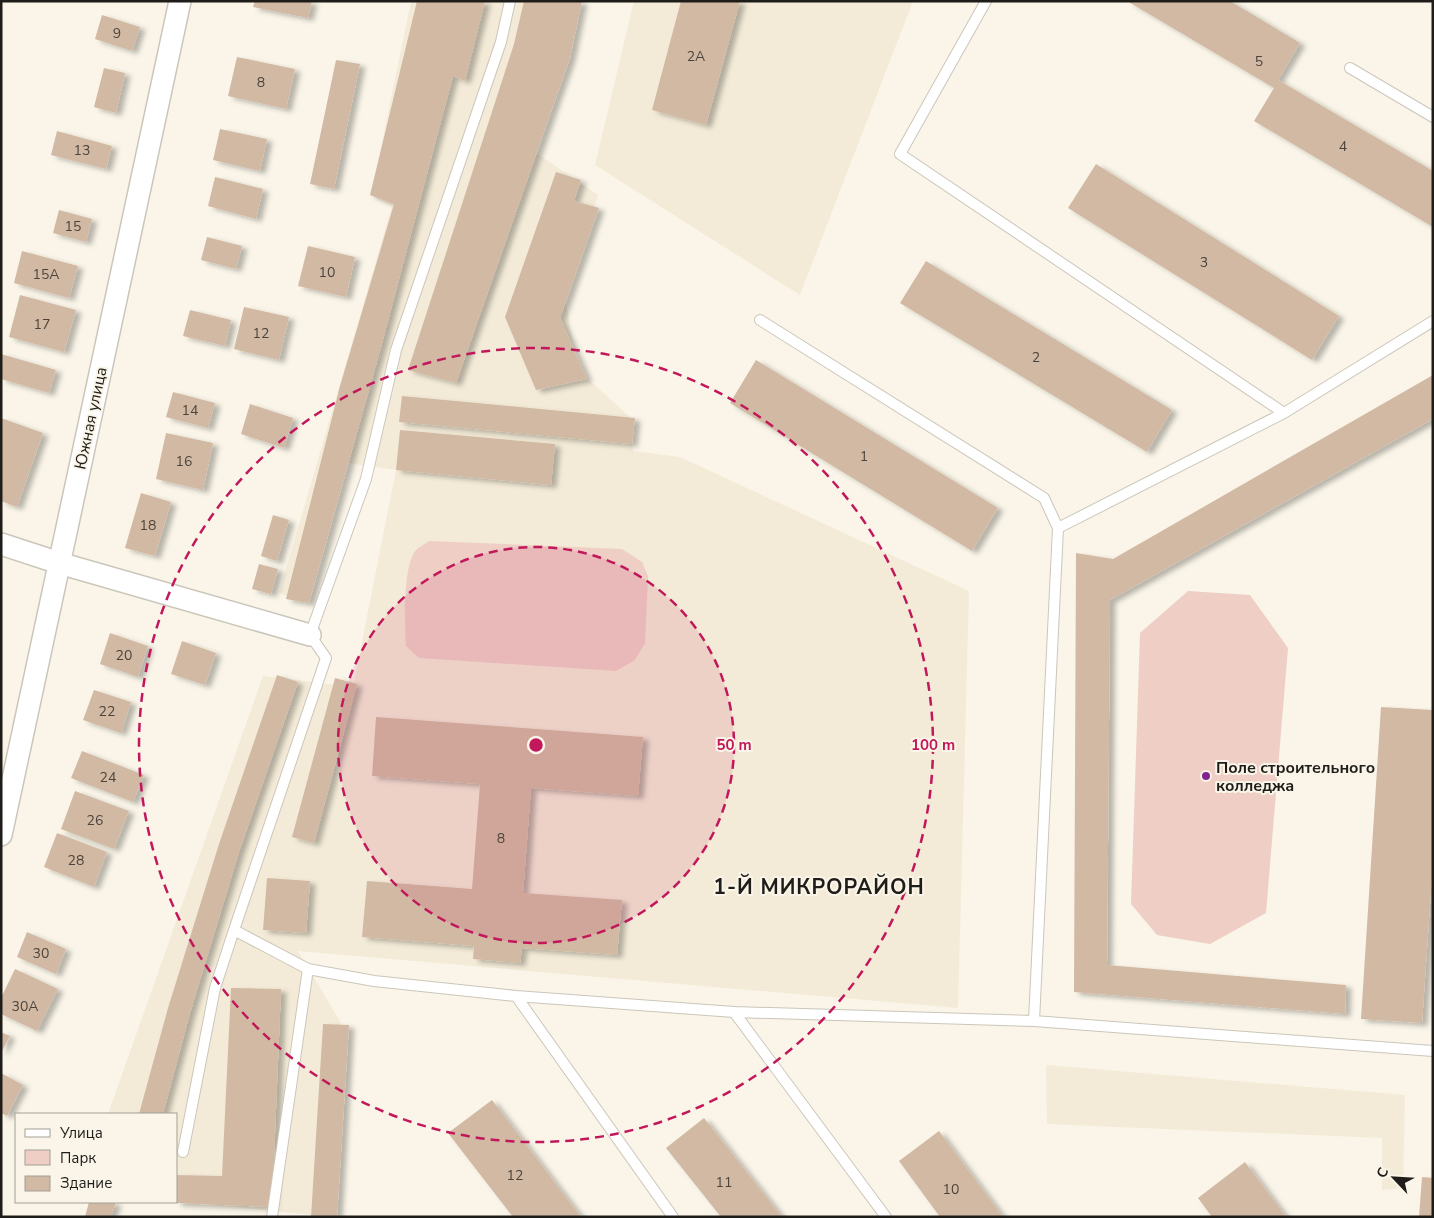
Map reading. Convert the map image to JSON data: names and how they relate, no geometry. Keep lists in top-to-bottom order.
{
  "streets": {
    "street": ["Южная улица"]
  },
  "districts": ["1-Й МИКРОРАЙОН"],
  "places": ["Поле строительного колледжа"],
  "house_numbers": [
    "9",
    "2А",
    "5",
    "8",
    "4",
    "13",
    "15",
    "3",
    "10",
    "15А",
    "17",
    "12",
    "2",
    "14",
    "1",
    "16",
    "18",
    "20",
    "22",
    "24",
    "26",
    "8",
    "28",
    "30",
    "30А",
    "12",
    "11",
    "10"
  ],
  "legend": ["Улица", "Парк", "Здание"],
  "north": "top left",
  "rings": ["50 m", "100 m"]
}
